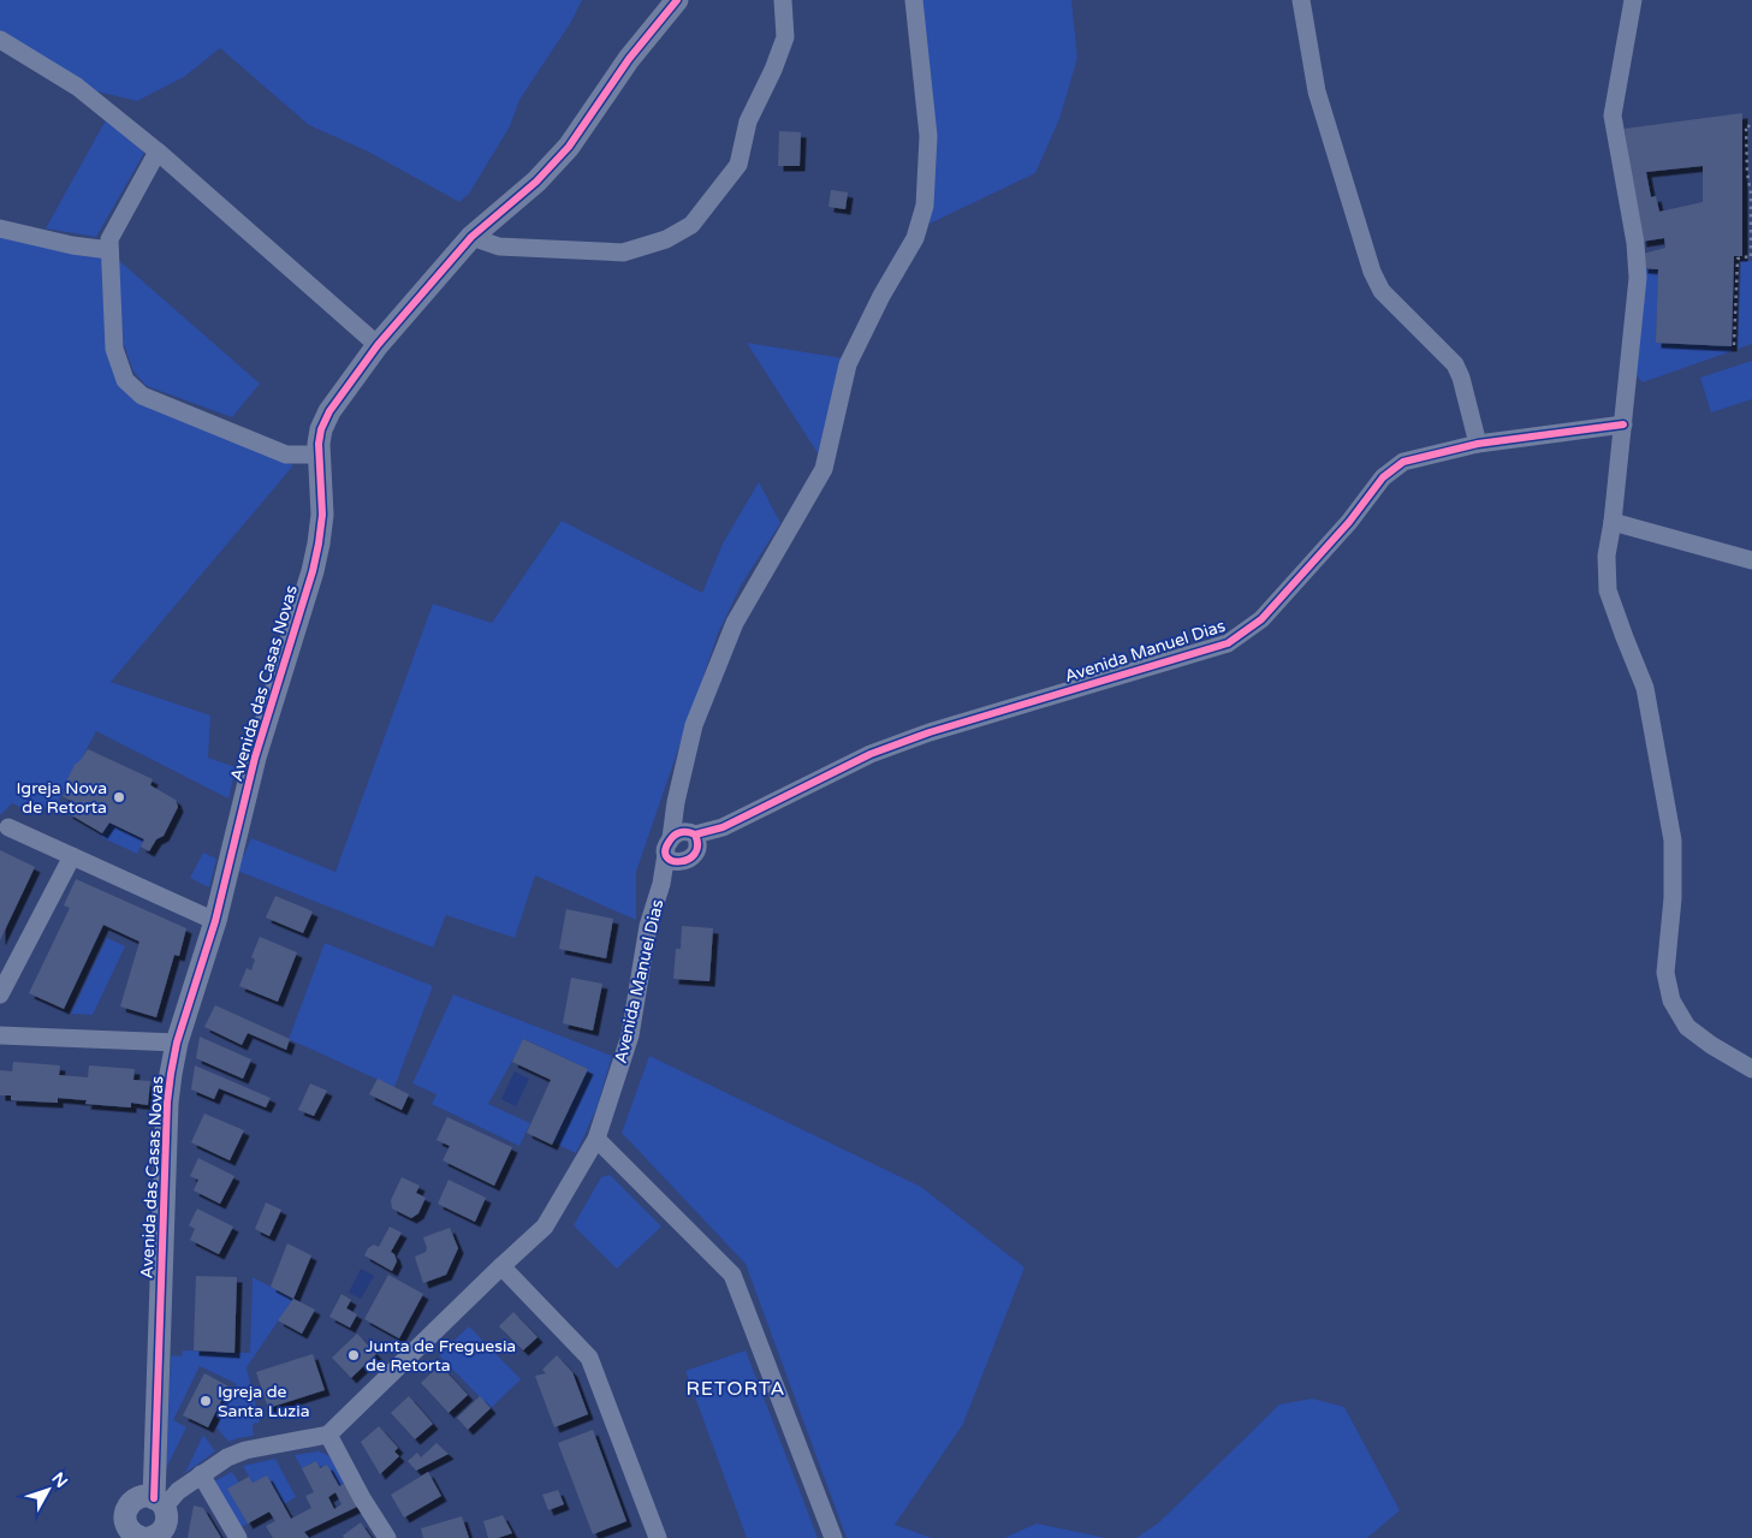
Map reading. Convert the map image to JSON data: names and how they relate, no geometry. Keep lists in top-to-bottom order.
{
  "streets": {
    "street": ["Avenida Manuel Dias", "Avenida das Casas Novas"]
  },
  "districts": ["RETORTA"],
  "places": ["Igreja Nova de Retorta", "Junta de Freguesia de Retorta", "Igreja de Santa Luzia"],
  "north": "top right"
}
